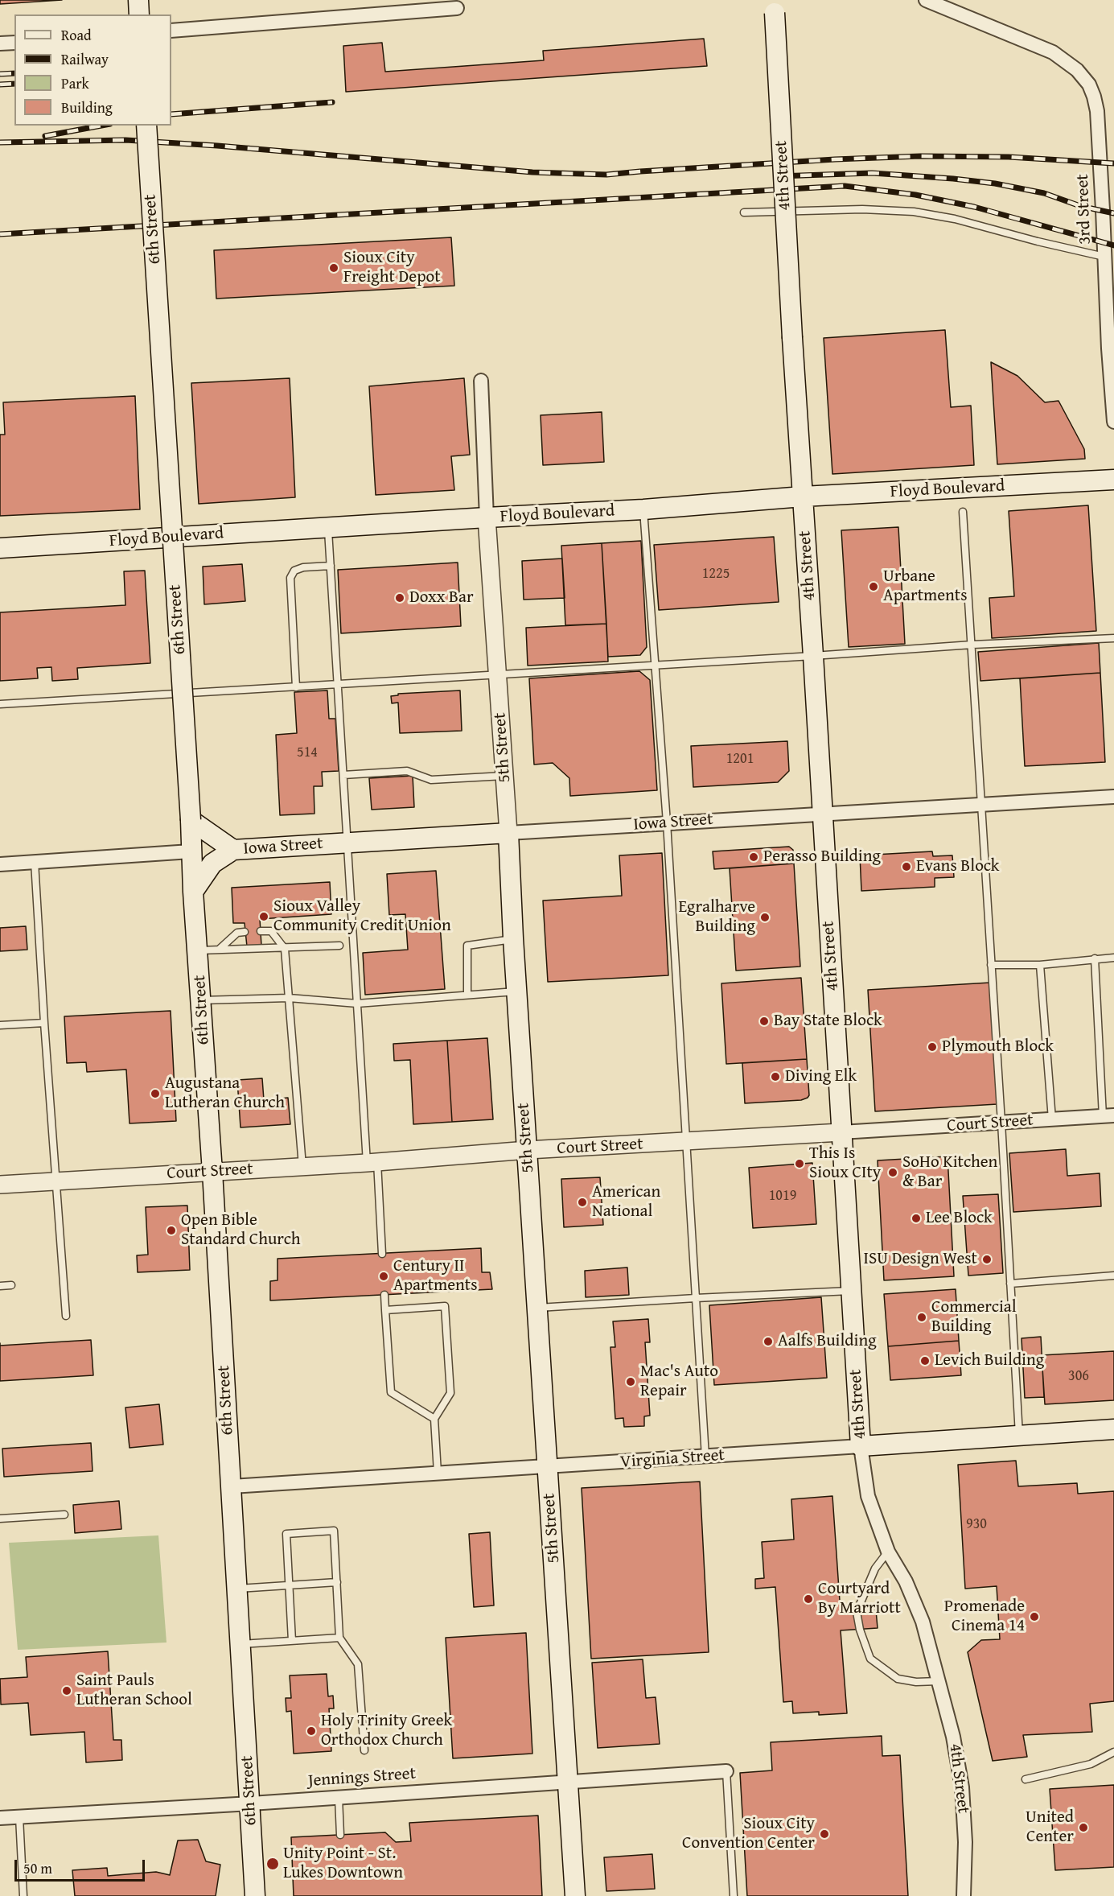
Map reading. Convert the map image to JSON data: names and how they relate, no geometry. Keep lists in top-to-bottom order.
{
  "streets": {
    "main road": [
      "4th Street",
      "6th Street",
      "Floyd Boulevard",
      "5th Street",
      "Iowa Street",
      "Virginia Street"
    ],
    "street": ["3rd Street", "Court Street", "Jennings Street"]
  },
  "crossings": [
    ["4th Street", "Floyd Boulevard"],
    ["4th Street", "Iowa Street"],
    ["4th Street", "Court Street"],
    ["4th Street", "Virginia Street"],
    ["6th Street", "Iowa Street"],
    ["6th Street", "Court Street"],
    ["6th Street", "Virginia Street"],
    ["6th Street", "Jennings Street"],
    ["Floyd Boulevard", "5th Street"],
    ["5th Street", "Iowa Street"],
    ["5th Street", "Court Street"],
    ["5th Street", "Virginia Street"],
    ["5th Street", "Jennings Street"]
  ],
  "places": [
    "Sioux City Freight Depot",
    "Urbane Apartments",
    "Doxx Bar",
    "Perasso Building",
    "Evans Block",
    "Sioux Valley Community Credit Union",
    "Egralharve Building",
    "Bay State Block",
    "Plymouth Block",
    "Diving Elk",
    "Augustana Lutheran Church",
    "This Is Sioux CIty",
    "SoHo Kitchen & Bar",
    "American National",
    "Lee Block",
    "Open Bible Standard Church",
    "ISU Design West",
    "Century II Apartments",
    "Commercial Building",
    "Aalfs Building",
    "Levich Building",
    "Mac's Auto Repair",
    "Courtyard By Marriott",
    "Promenade Cinema 14",
    "Saint Pauls Lutheran School",
    "Holy Trinity Greek Orthodox Church",
    "United Center",
    "Sioux City Convention Center",
    "Unity Point - St. Lukes Downtown"
  ],
  "house_numbers": [
    "1225",
    "514",
    "1201",
    "1019",
    "306",
    "930"
  ],
  "legend": [
    "Road",
    "Railway",
    "Park",
    "Building"
  ],
  "scale_bar": "50 m"
}
